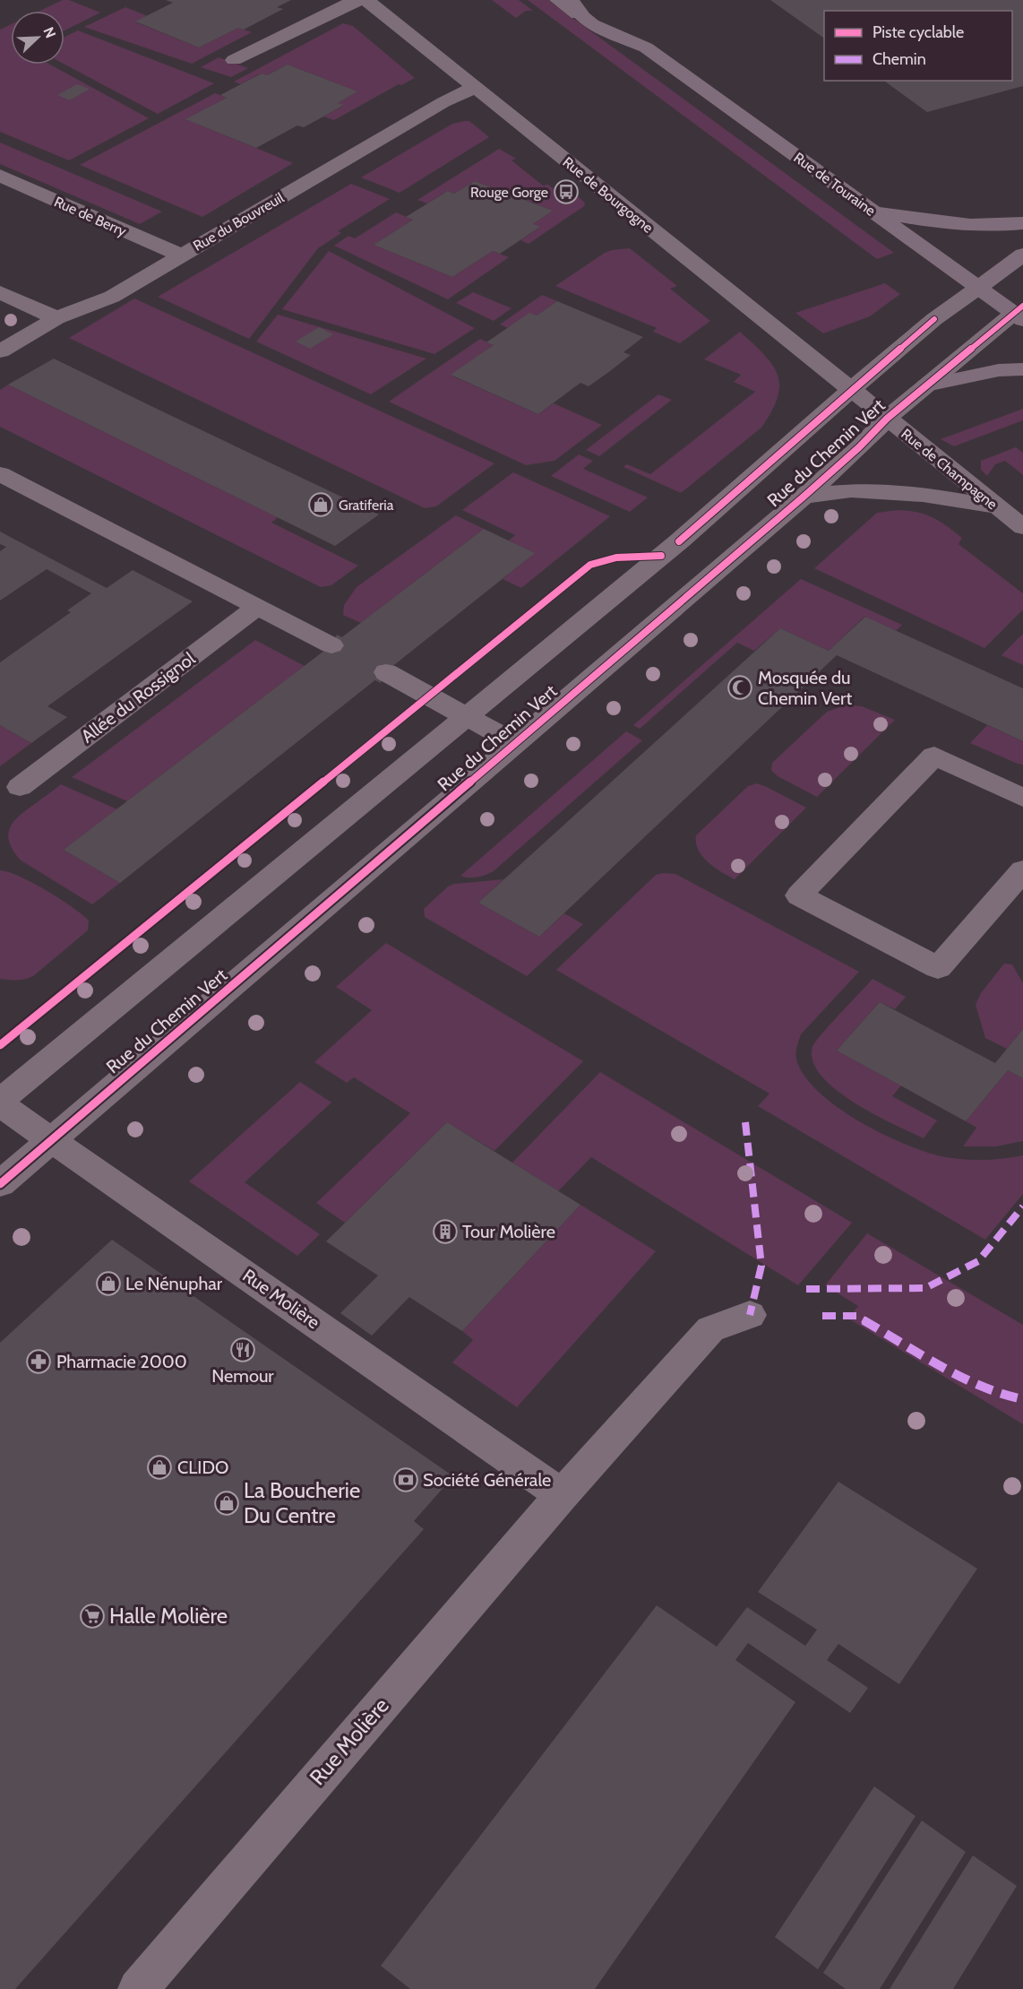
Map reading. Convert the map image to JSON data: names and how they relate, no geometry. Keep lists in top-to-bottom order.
{
  "streets": {
    "main road": ["Rue de Touraine"],
    "street": [
      "Rue de Bourgogne",
      "Rue de Berry",
      "Rue du Bouvreuil",
      "Rue du Chemin Vert",
      "Rue de Champagne",
      "Allée du Rossignol",
      "Rue Molière"
    ]
  },
  "crossings": [
    ["Rue de Touraine", "Rue du Chemin Vert"],
    ["Rue de Bourgogne", "Rue du Bouvreuil"],
    ["Rue de Bourgogne", "Rue du Chemin Vert"],
    ["Rue de Bourgogne", "Rue de Champagne"],
    ["Rue de Berry", "Rue du Bouvreuil"],
    ["Rue du Chemin Vert", "Rue de Champagne"],
    ["Rue du Chemin Vert", "Rue Molière"]
  ],
  "places": {
    "bus stop": ["Rouge Gorge"],
    "shop": [
      "Gratiferia",
      "Le Nénuphar",
      "CLIDO",
      "La Boucherie Du Centre"
    ],
    "mosque": ["Mosquée du Chemin Vert"],
    "building": ["Tour Molière"],
    "restaurant": ["Nemour"],
    "pharmacy": ["Pharmacie 2000"],
    "bank": ["Société Générale"],
    "supermarket": ["Halle Molière"]
  },
  "legend": ["Piste cyclable", "Chemin"],
  "north": "top right"
}
